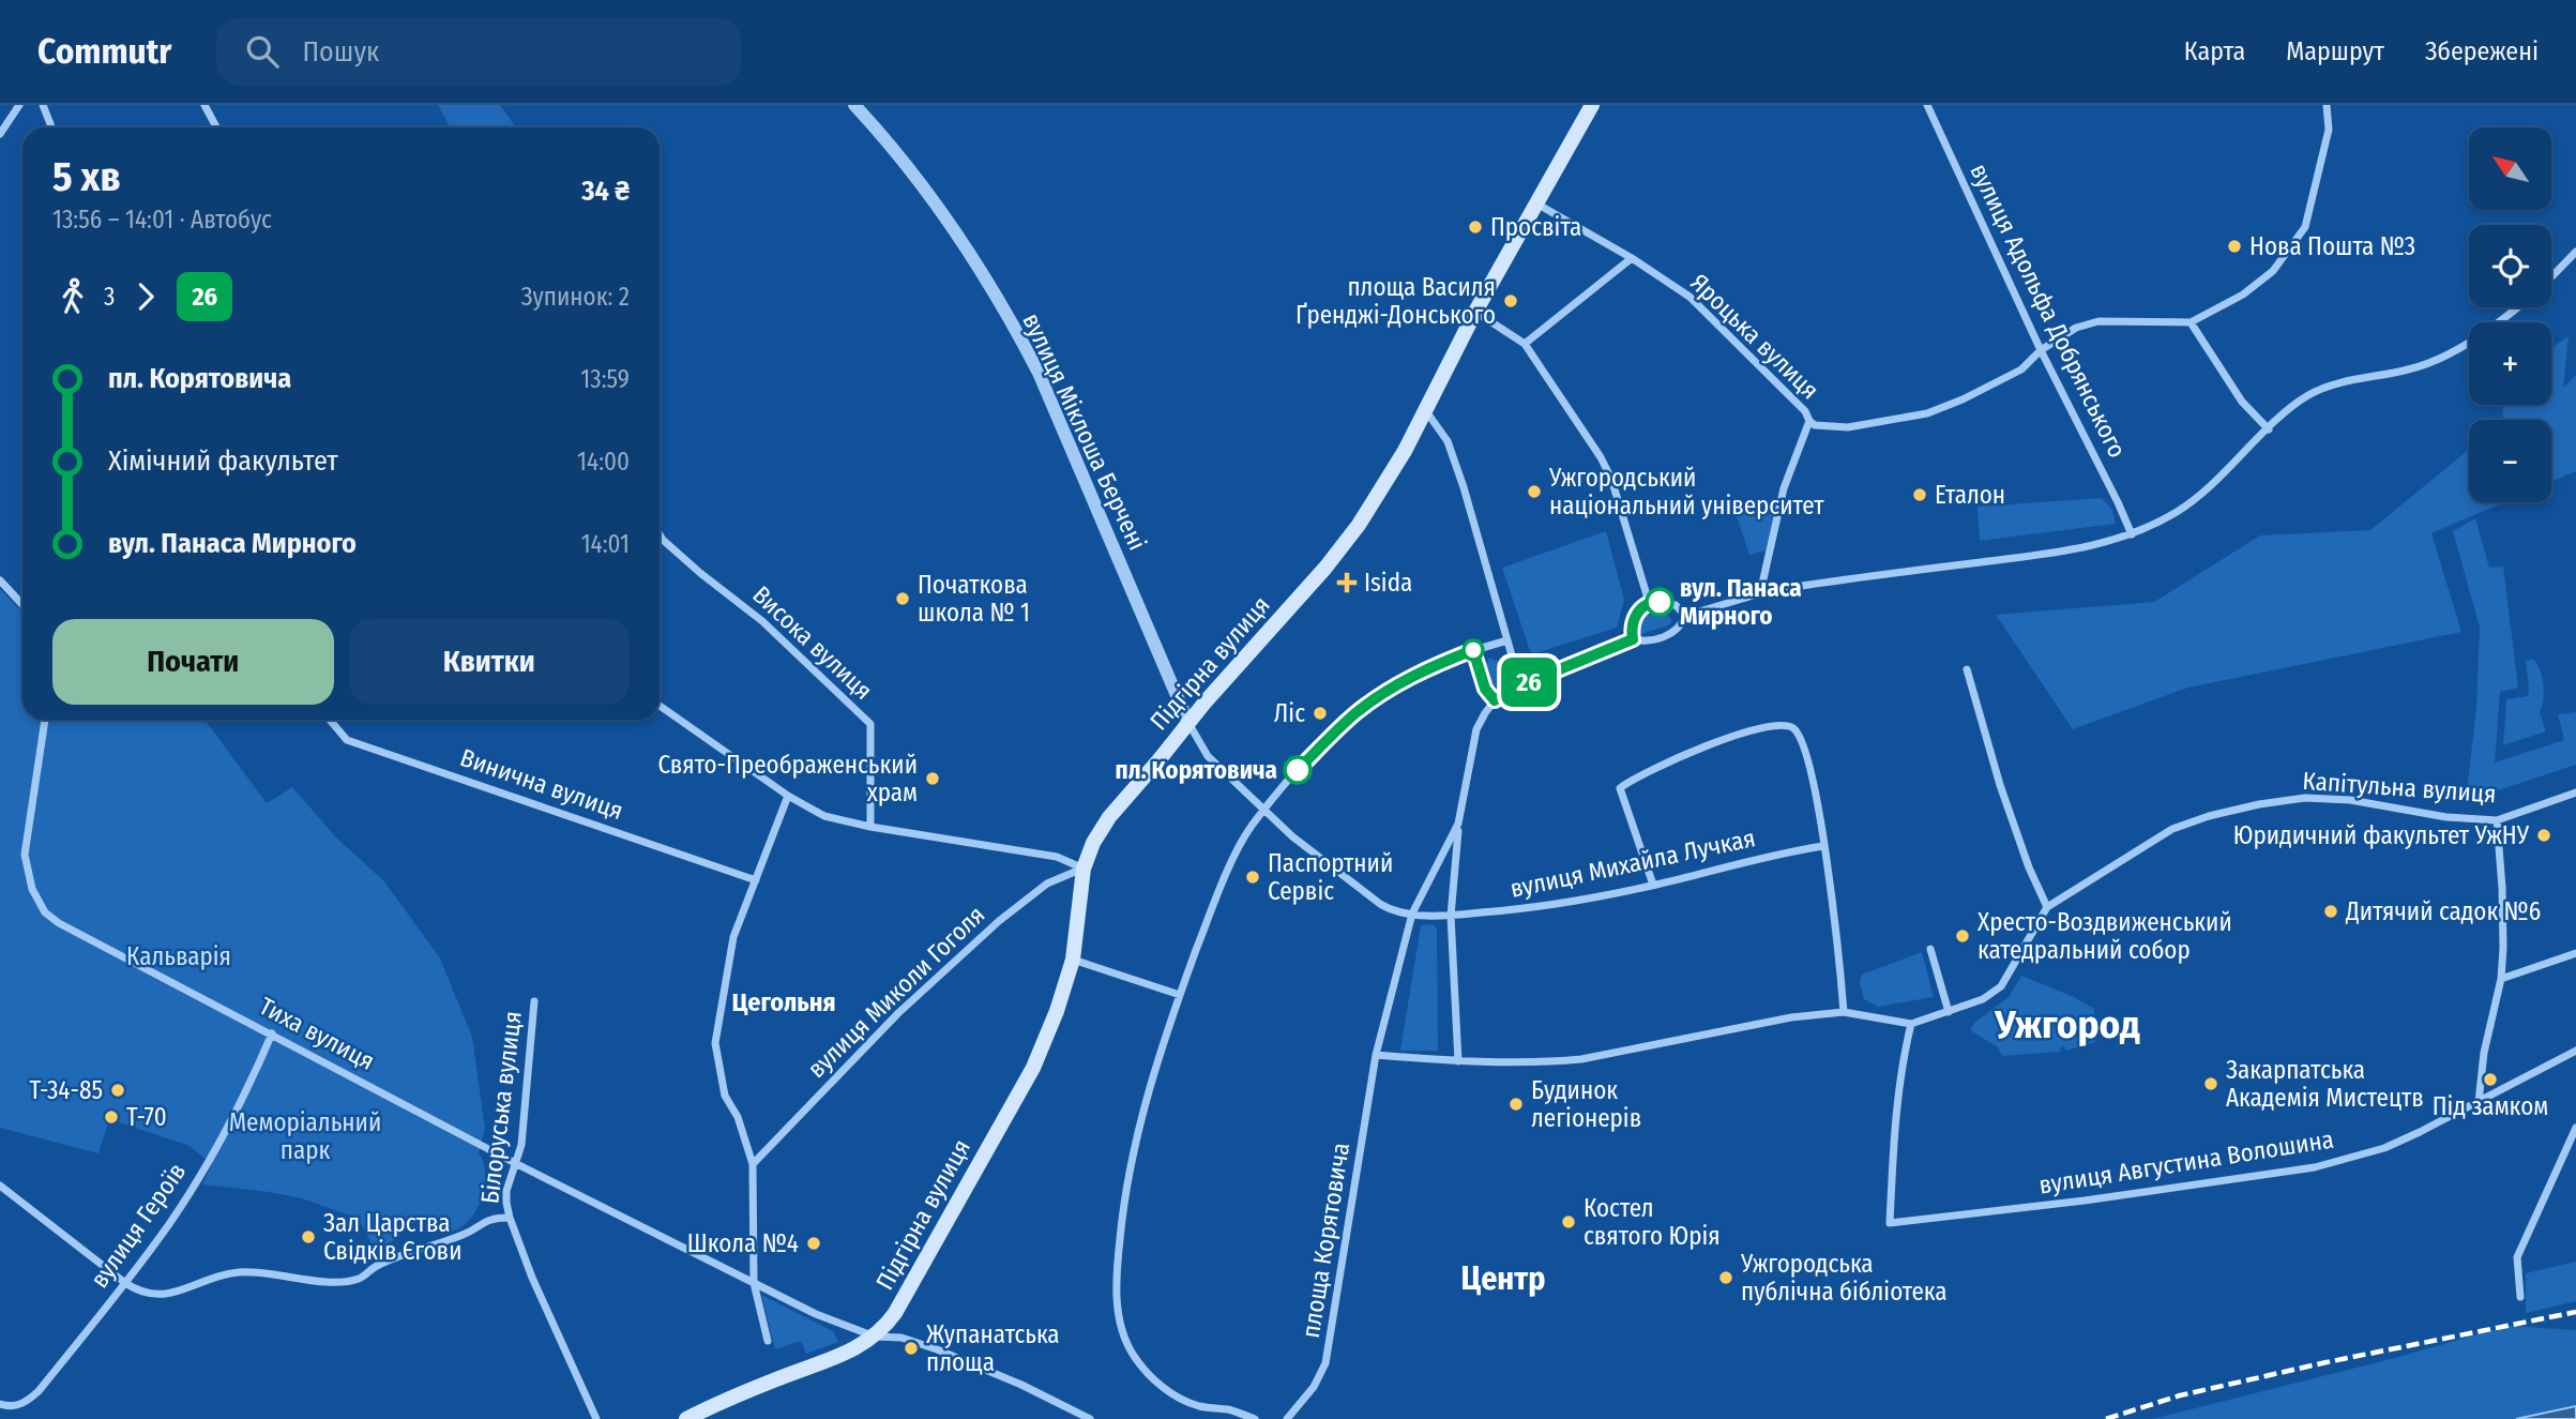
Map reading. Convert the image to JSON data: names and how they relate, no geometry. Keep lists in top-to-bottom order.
{
  "streets": {
    "main road": ["Підгірна вулиця"],
    "street": [
      "вулиця Адольфа Добрянського",
      "Яроцька вулиця",
      "вулиця Міклоша Берчені",
      "Висока вулиця",
      "Винична вулиця",
      "Капітульна вулиця",
      "вулиця Михайла Лучкая",
      "вулиця Миколи Гоголя",
      "Тиха вулиця",
      "Білоруська вулиця",
      "вулиця Августина Волошина",
      "вулиця Героїв",
      "площа Корятовича"
    ]
  },
  "crossings": [
    ["вулиця Міклоша Берчені", "Підгірна вулиця"],
    ["Підгірна вулиця", "вулиця Миколи Гоголя"],
    ["Капітульна вулиця", "вулиця Августина Волошина"],
    ["вулиця Михайла Лучкая", "площа Корятовича"],
    ["Тиха вулиця", "Білоруська вулиця"],
    ["Тиха вулиця", "вулиця Героїв"]
  ],
  "districts": ["Цегольня", "Ужгород", "Центр"],
  "parks": ["Кальварія", "Меморіальний парк"],
  "places": {
    "other": [
      "Просвіта",
      "Нова Пошта №3",
      "площа Василя Ґренджі-Донського",
      "Ужгородський національний університет",
      "Еталон",
      "Початкова школа № 1",
      "вул. Панаса Мирного",
      "Ліс",
      "пл. Корятовича",
      "Свято-Преображенський храм",
      "Юридичний факультет УжНУ",
      "Паспортний Сервіс",
      "Дитячий садок №6",
      "Хресто-Воздвиженський катедральний собор",
      "Під замком",
      "Закарпатська Академія Мистецтв",
      "Т-34-85",
      "Будинок легіонерів",
      "Т-70",
      "Костел святого Юрія",
      "Зал Царства Свідків Єгови",
      "Школа №4",
      "Ужгородська публічна бібліотека",
      "Жупанатська площа"
    ],
    "health": ["Isida"]
  },
  "lines": ["bus line 26"],
  "north": "top left",
  "page": {
    "header": "Commutr",
    "search": "Пошук",
    "nav": ["Карта", "Маршрут", "Збережені"],
    "on_map": "26",
    "map_buttons": ["+", "−"],
    "heading": ["5 хв", "13:56 – 14:01 · Автобус", "34 ₴"],
    "legs": ["3", "26", "Зупинок: 2"],
    "list": [
      {
        "name": "пл. Корятовича",
        "value": "13:59"
      },
      {
        "name": "Хімічний факультет",
        "value": "14:00"
      },
      {
        "name": "вул. Панаса Мирного",
        "value": "14:01"
      }
    ],
    "buttons": ["Почати", "Квитки"]
  }
}
